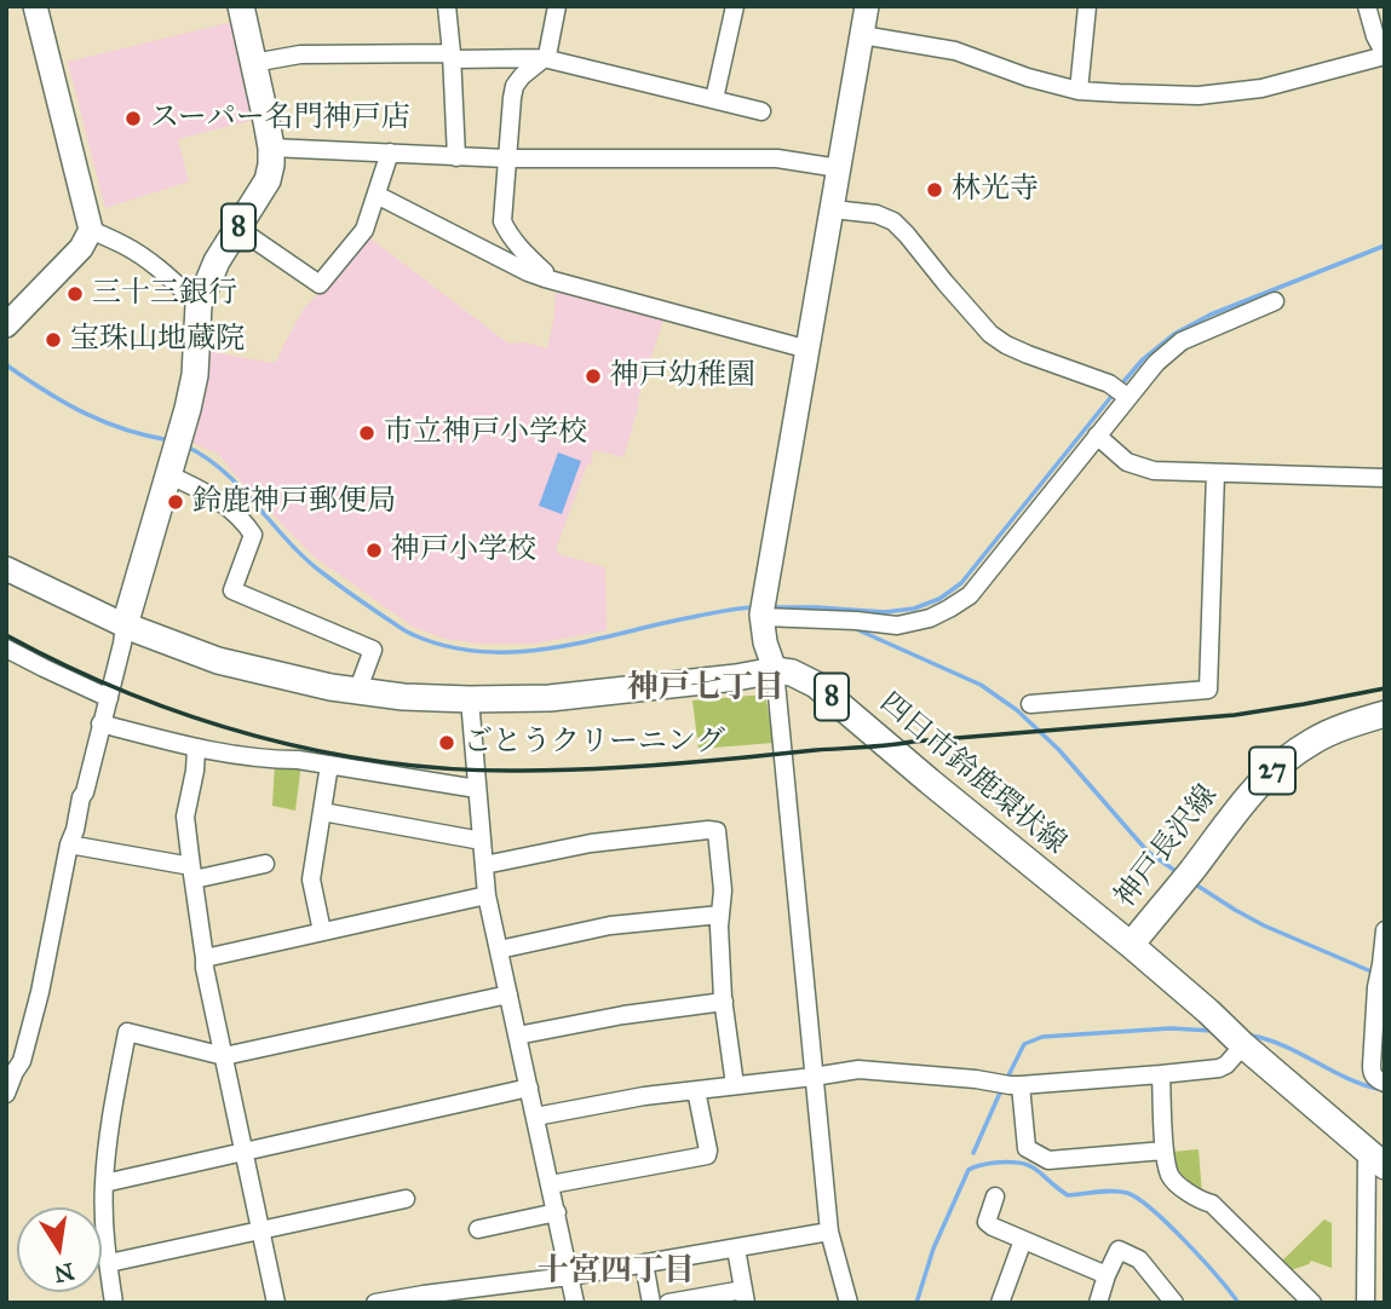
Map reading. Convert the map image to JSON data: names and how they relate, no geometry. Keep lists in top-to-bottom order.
{
  "streets": {
    "main road": [
      "8",
      "27",
      "四日市鈴鹿環状線",
      "神戸長沢線"
    ]
  },
  "crossings": [
    ["8", "四日市鈴鹿環状線"],
    ["四日市鈴鹿環状線", "神戸長沢線"]
  ],
  "districts": ["神戸七丁目", "十宮四丁目"],
  "places": [
    "スーパー名門神戸店",
    "林光寺",
    "三十三銀行",
    "宝珠山地蔵院",
    "神戸幼稚園",
    "市立神戸小学校",
    "鈴鹿神戸郵便局",
    "神戸小学校",
    "ごとうクリーニング"
  ],
  "north": "bottom"
}
